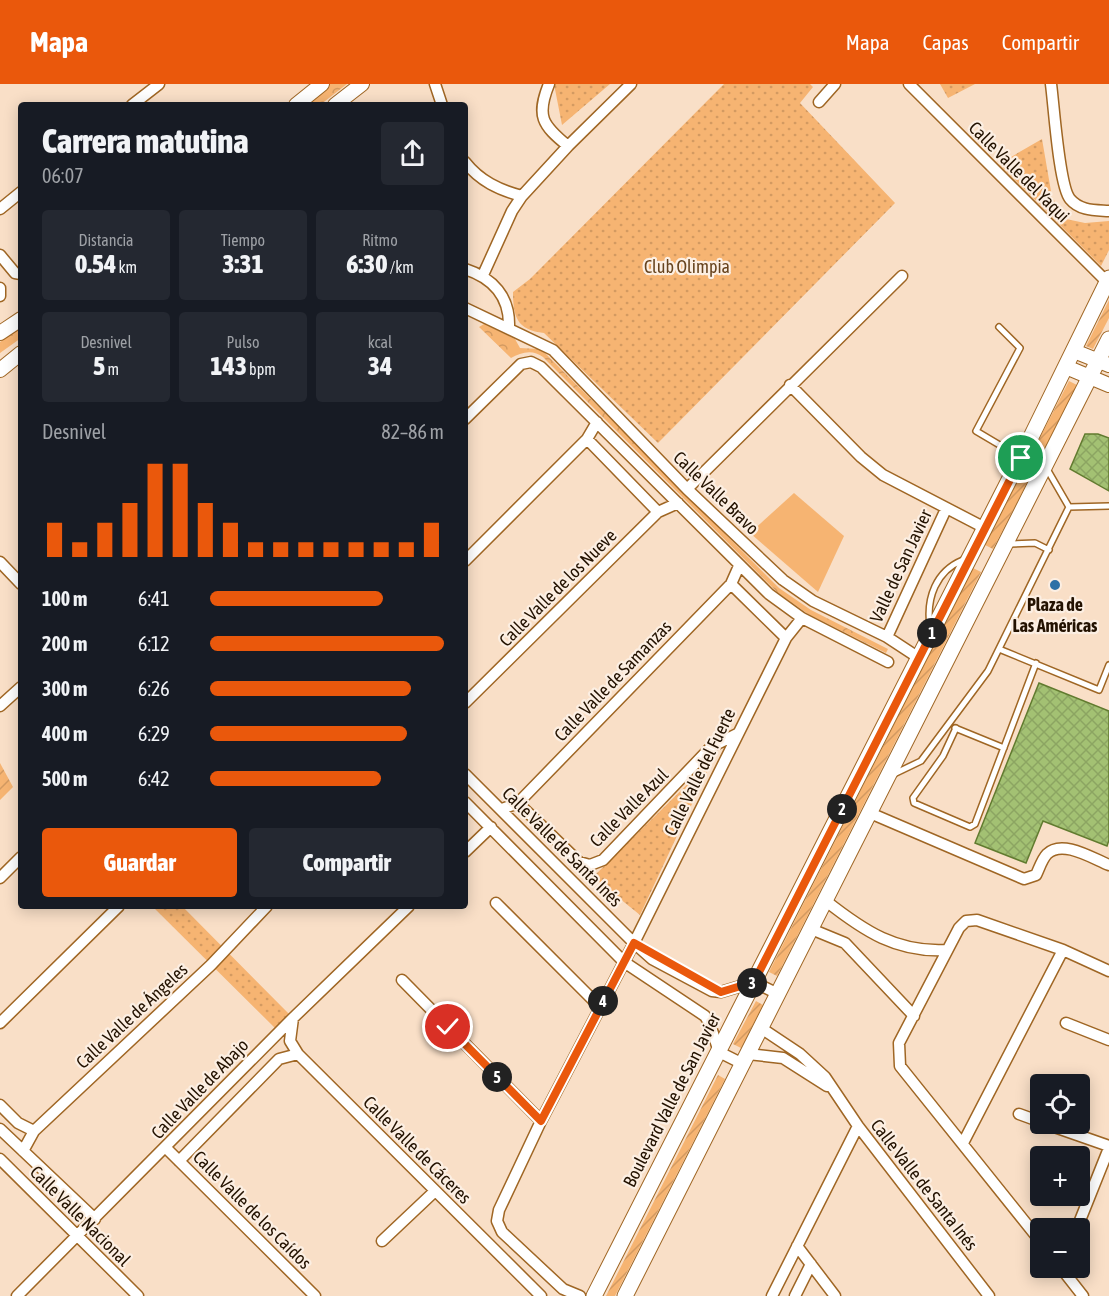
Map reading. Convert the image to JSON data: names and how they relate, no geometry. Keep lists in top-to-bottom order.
{
  "streets": {
    "main road": ["Boulevard Valle de San Javier"],
    "street": [
      "Calle Valle del Yaqui",
      "Calle Valle Bravo",
      "Valle de San Javier",
      "Calle Valle de los Nueve",
      "Calle Valle de Samanzas",
      "Calle Valle del Fuerte",
      "Calle Valle Azul",
      "Calle Valle de Santa Inés",
      "Calle Valle de Ángeles",
      "Calle Valle de Abajo",
      "Calle Valle de Cáceres",
      "Calle Valle de los Caídos",
      "Calle Valle Nacional"
    ]
  },
  "crossings": [
    ["Calle Valle del Yaqui", "Boulevard Valle de San Javier"],
    ["Calle Valle Bravo", "Valle de San Javier"],
    ["Calle Valle Bravo", "Calle Valle de los Nueve"],
    ["Calle Valle Bravo", "Calle Valle de Samanzas"],
    ["Calle Valle Bravo", "Calle Valle del Fuerte"],
    ["Calle Valle Bravo", "Boulevard Valle de San Javier"],
    ["Calle Valle de Samanzas", "Calle Valle Azul"],
    ["Calle Valle de Samanzas", "Calle Valle de Santa Inés"],
    ["Calle Valle del Fuerte", "Calle Valle Azul"],
    ["Calle Valle del Fuerte", "Calle Valle de Santa Inés"],
    ["Calle Valle de Santa Inés", "Boulevard Valle de San Javier"],
    ["Calle Valle de Ángeles", "Calle Valle Nacional"],
    ["Calle Valle de Abajo", "Calle Valle de Cáceres"],
    ["Calle Valle de Abajo", "Calle Valle de los Caídos"],
    ["Calle Valle de Abajo", "Calle Valle Nacional"]
  ],
  "parks": ["Club Olimpia"],
  "places": ["Plaza de Las Américas"],
  "page": {
    "header": "Mapa",
    "nav": ["Mapa", "Capas", "Compartir"],
    "heading": ["Carrera matutina", "06:07"],
    "stats": [
      ["Distancia", "0.54 km"],
      ["Tiempo", "3:31"],
      ["Ritmo", "6:30 /km"],
      ["Desnivel", "5 m"],
      ["Pulso", "143 bpm"],
      ["kcal", "34"]
    ],
    "chart": ["Desnivel", "82–86 m"],
    "list": [
      {
        "name": "100 m",
        "note": "6:41"
      },
      {
        "name": "200 m",
        "note": "6:12"
      },
      {
        "name": "300 m",
        "note": "6:26"
      },
      {
        "name": "400 m",
        "note": "6:29"
      },
      {
        "name": "500 m",
        "note": "6:42"
      }
    ],
    "pins": [
      "1",
      "2",
      "3",
      "4",
      "5"
    ],
    "buttons": ["Guardar", "Compartir"],
    "map_buttons": ["+", "−"]
  }
}
